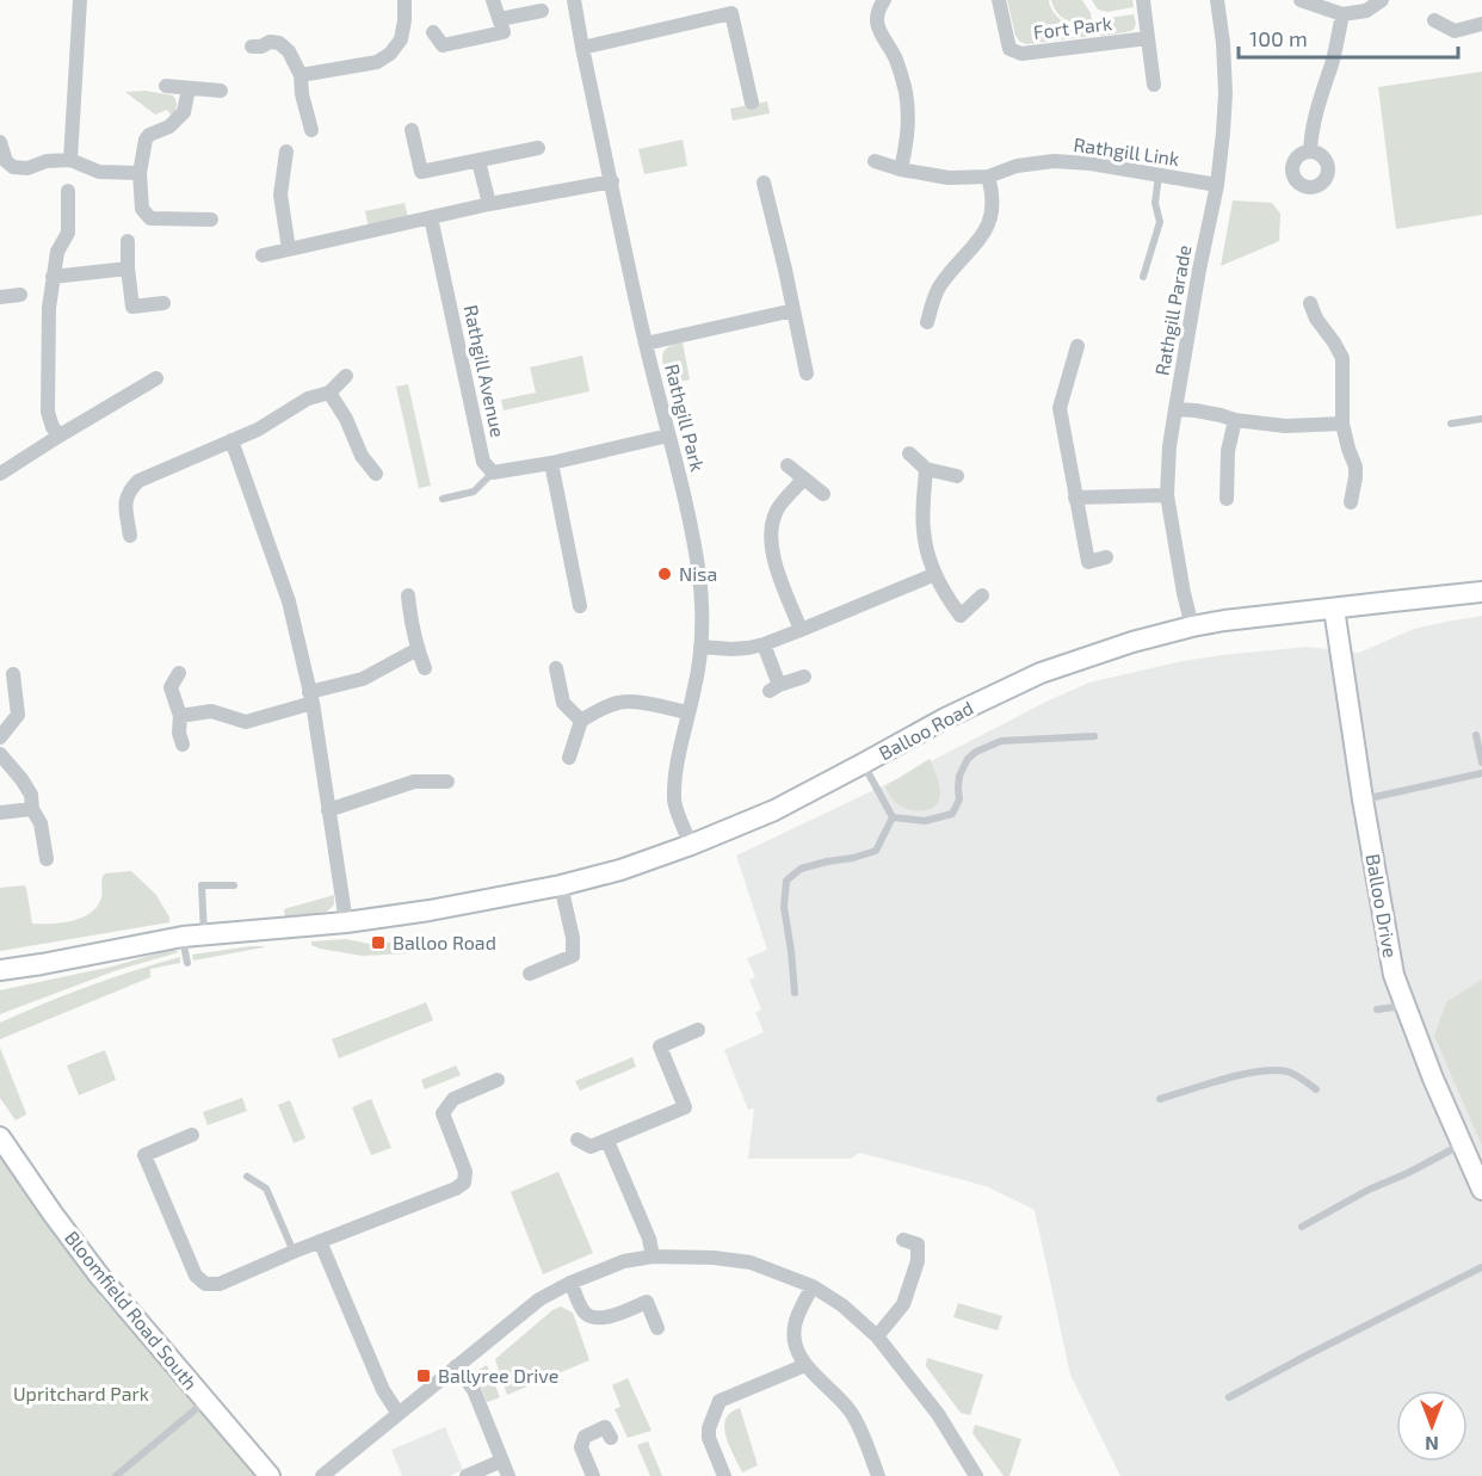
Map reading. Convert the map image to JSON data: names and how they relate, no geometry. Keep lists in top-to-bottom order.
{
  "streets": {
    "street": [
      "Fort Park",
      "Rathgill Link",
      "Rathgill Parade",
      "Rathgill Avenue",
      "Rathgill Park",
      "Balloo Road",
      "Balloo Drive",
      "Bloomfield Road South"
    ]
  },
  "crossings": [
    ["Rathgill Link", "Rathgill Parade"],
    ["Rathgill Parade", "Balloo Road"],
    ["Rathgill Park", "Balloo Road"],
    ["Balloo Road", "Balloo Drive"]
  ],
  "parks": ["Upritchard Park"],
  "places": {
    "other": ["Nisa"],
    "transit": ["Balloo Road", "Ballyree Drive"]
  },
  "scale_bar": "100 m",
  "north": "bottom"
}
